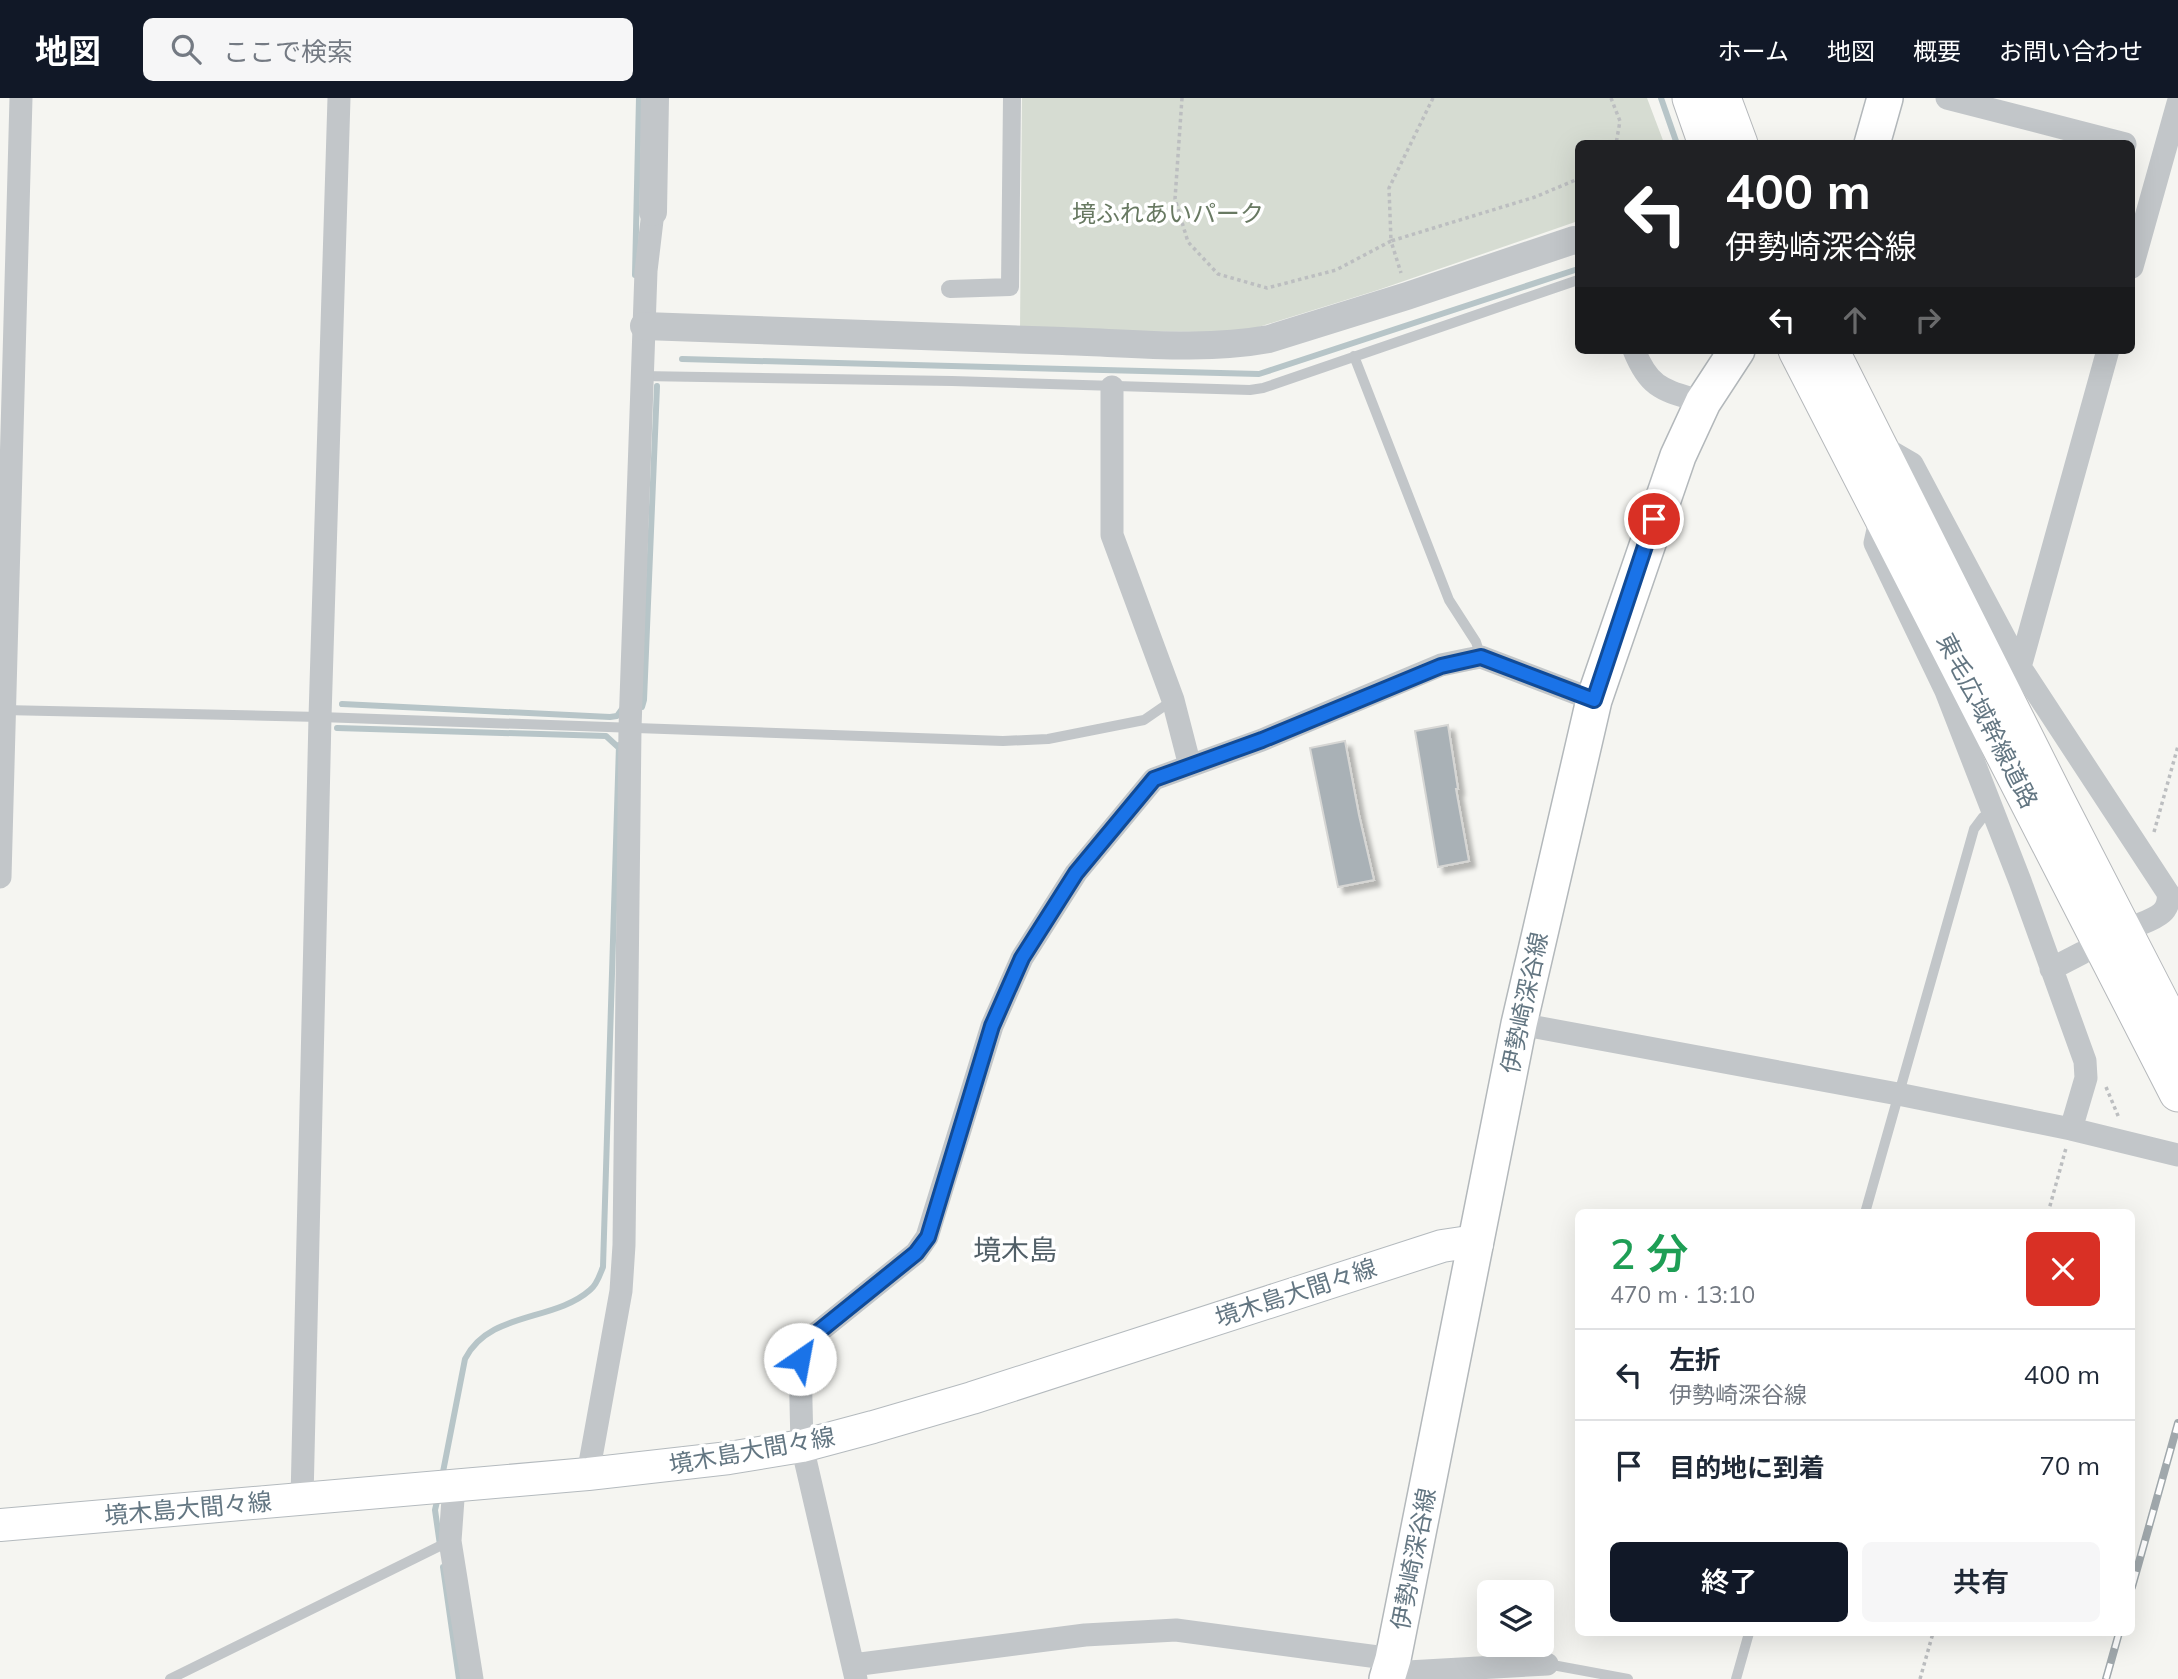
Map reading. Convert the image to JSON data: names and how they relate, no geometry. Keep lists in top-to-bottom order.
{
  "streets": {
    "highway": ["東毛広域幹線道路"],
    "main road": ["伊勢崎深谷線", "境木島大間々線"]
  },
  "crossings": [
    ["伊勢崎深谷線", "境木島大間々線"]
  ],
  "districts": ["境木島"],
  "parks": ["境ふれあいパーク"],
  "page": {
    "header": "地図",
    "search": "ここで検索",
    "nav": [
      "ホーム",
      "地図",
      "概要",
      "お問い合わせ"
    ],
    "turn": ["400 m", "伊勢崎深谷線"],
    "heading": ["2 分", "470 m · 13:10"],
    "list": [
      {
        "name": "左折",
        "note": "伊勢崎深谷線",
        "value": "400 m"
      },
      {
        "name": "目的地に到着",
        "value": "70 m"
      }
    ],
    "buttons": ["終了", "共有"]
  }
}
